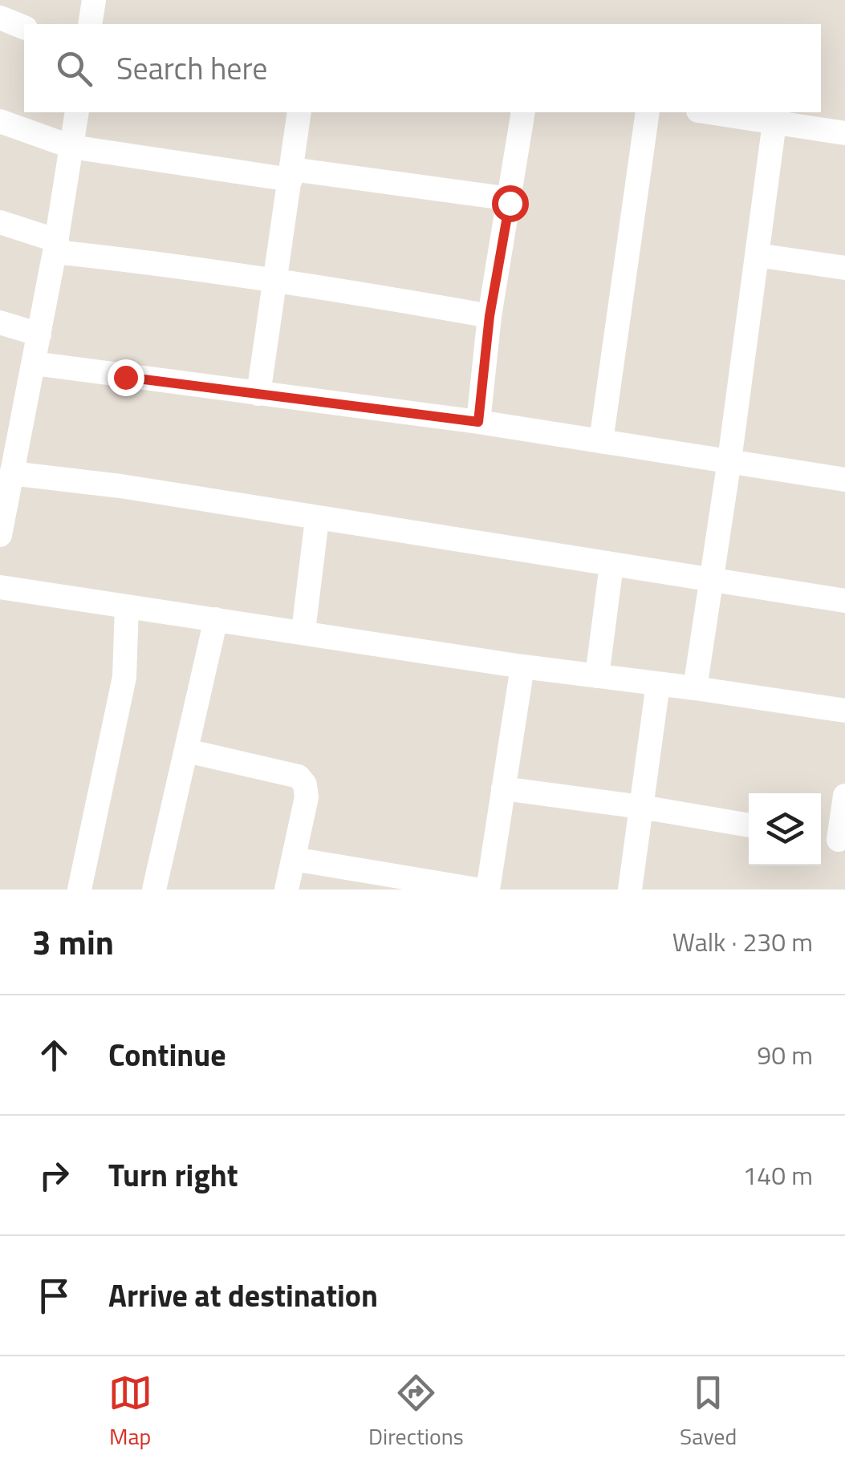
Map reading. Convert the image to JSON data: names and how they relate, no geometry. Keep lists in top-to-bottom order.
{
  "page": {
    "search": "Search here",
    "heading": ["3 min", "Walk · 230 m"],
    "list": [
      ["Continue", "90 m"],
      ["Turn right", "140 m"],
      "Arrive at destination"
    ],
    "nav": ["Map", "Directions", "Saved"]
  }
}
